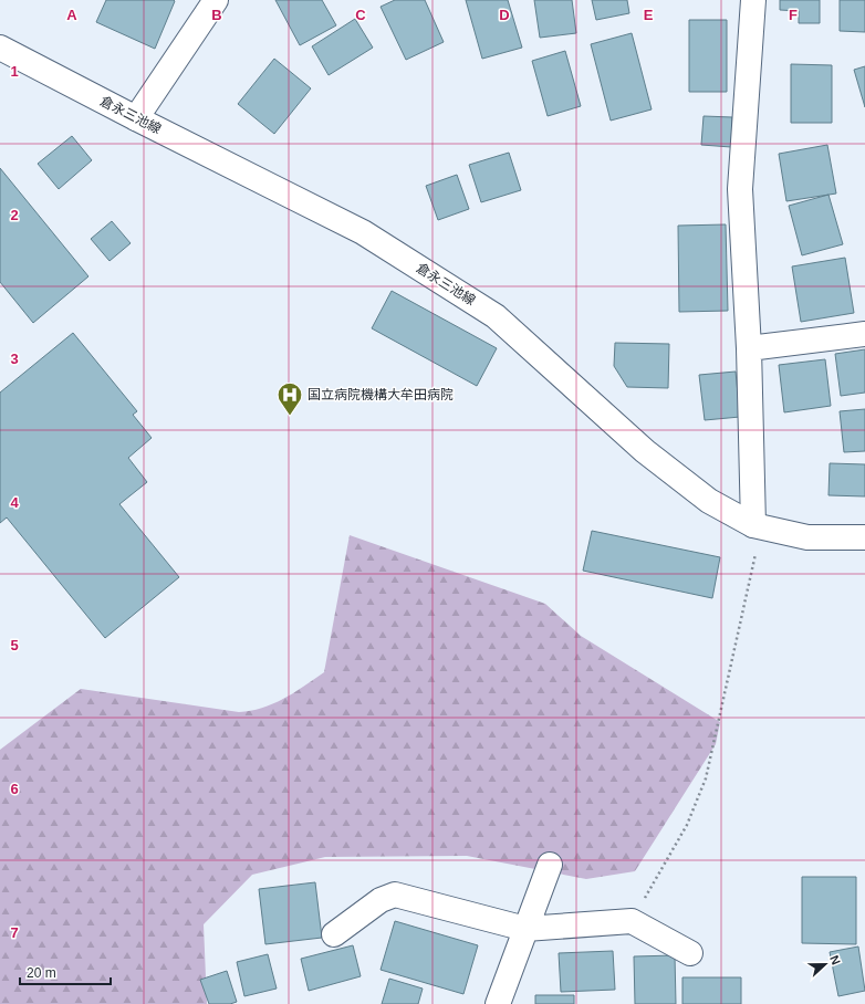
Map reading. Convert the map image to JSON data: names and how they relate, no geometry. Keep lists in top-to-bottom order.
{
  "streets": {
    "street": ["倉永三池線"]
  },
  "places": {
    "hospital": ["国立病院機構大牟田病院"]
  },
  "scale_bar": "20 m",
  "north": "right",
  "grid": {
    "columns": [
      "A",
      "B",
      "C",
      "D",
      "E",
      "F"
    ],
    "rows": [
      "1",
      "2",
      "3",
      "4",
      "5",
      "6",
      "7"
    ]
  }
}
